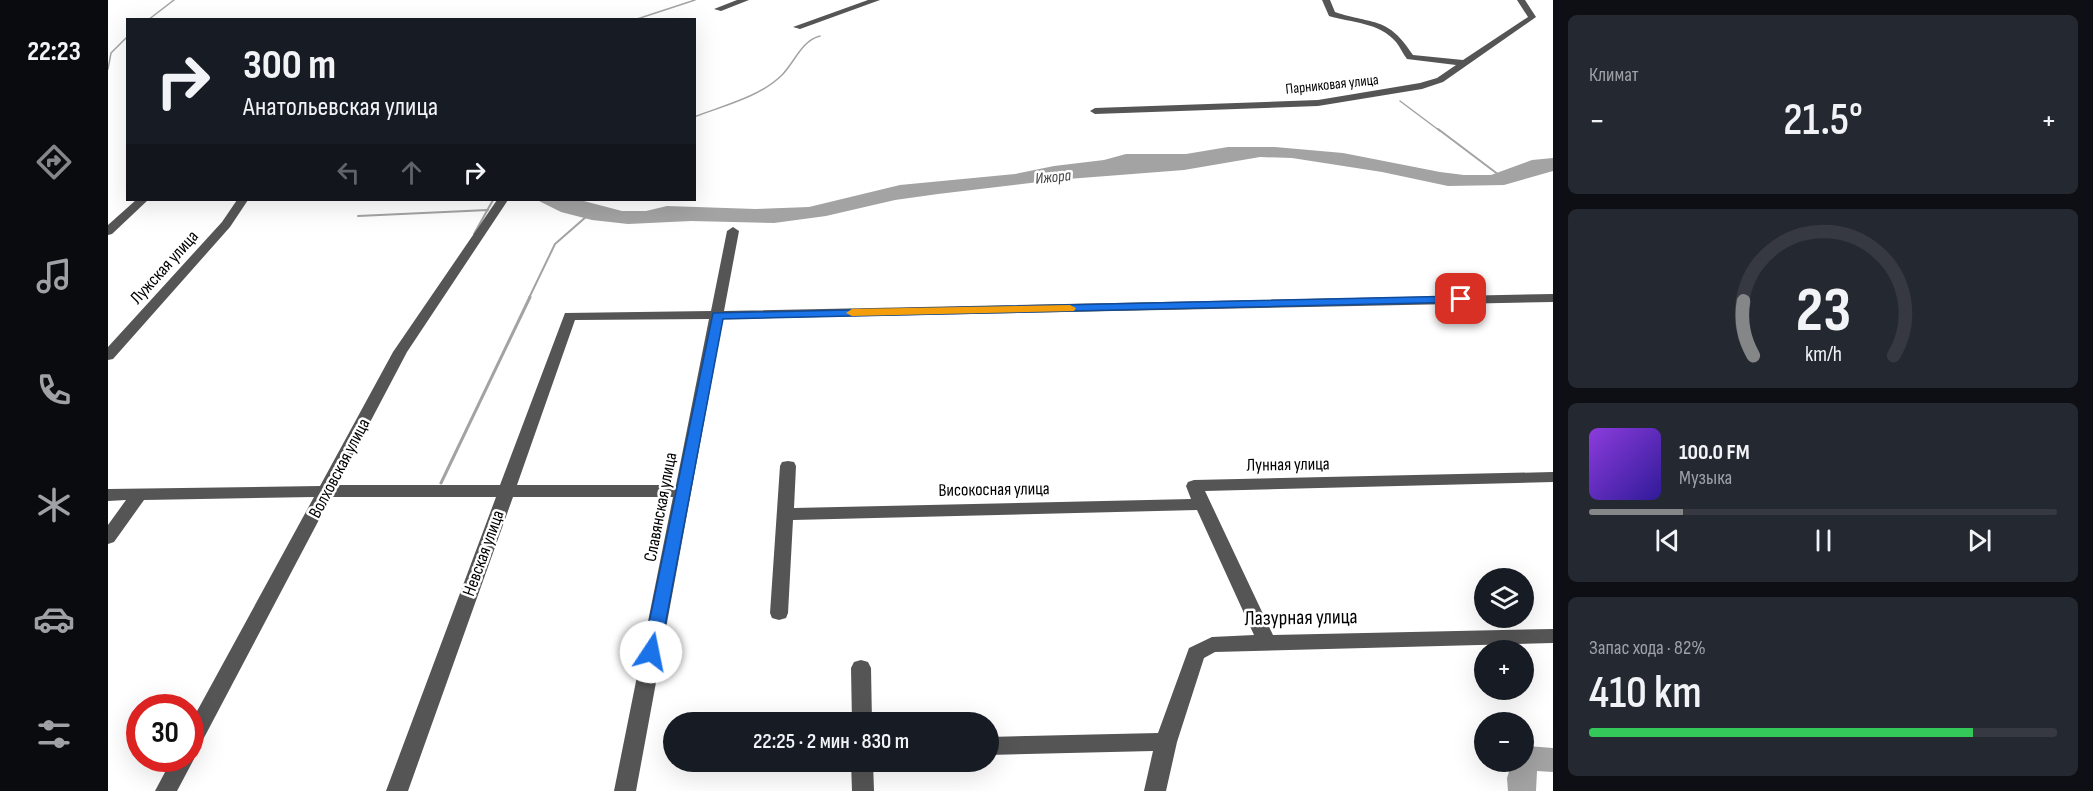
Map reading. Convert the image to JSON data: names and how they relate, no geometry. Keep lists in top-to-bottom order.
{
  "streets": {
    "street": [
      "Парниковая улица",
      "Лужская улица",
      "Лунная улица",
      "Волховская улица",
      "Високосная улица",
      "Славянская улица",
      "Невская улица",
      "Лазурная улица"
    ]
  },
  "crossings": [
    ["Лунная улица", "Високосная улица"],
    ["Лунная улица", "Лазурная улица"],
    ["Славянская улица", "Невская улица"]
  ],
  "water": ["Ижора"],
  "page": {
    "tabs": "22:23",
    "tile": [
      "Климат",
      ["Запас хода · 82%", "410 km"]
    ],
    "turn": ["300 m", "Анатольевская улица"],
    "heat": ["−", "21.5°", "+"],
    "song": ["100.0 FM", "Музыка"],
    "map_buttons": ["+", "−"],
    "limit": "30",
    "trip": "22:25 · 2 мин · 830 m",
    "gauge": ["23", "km/h"]
  }
}
